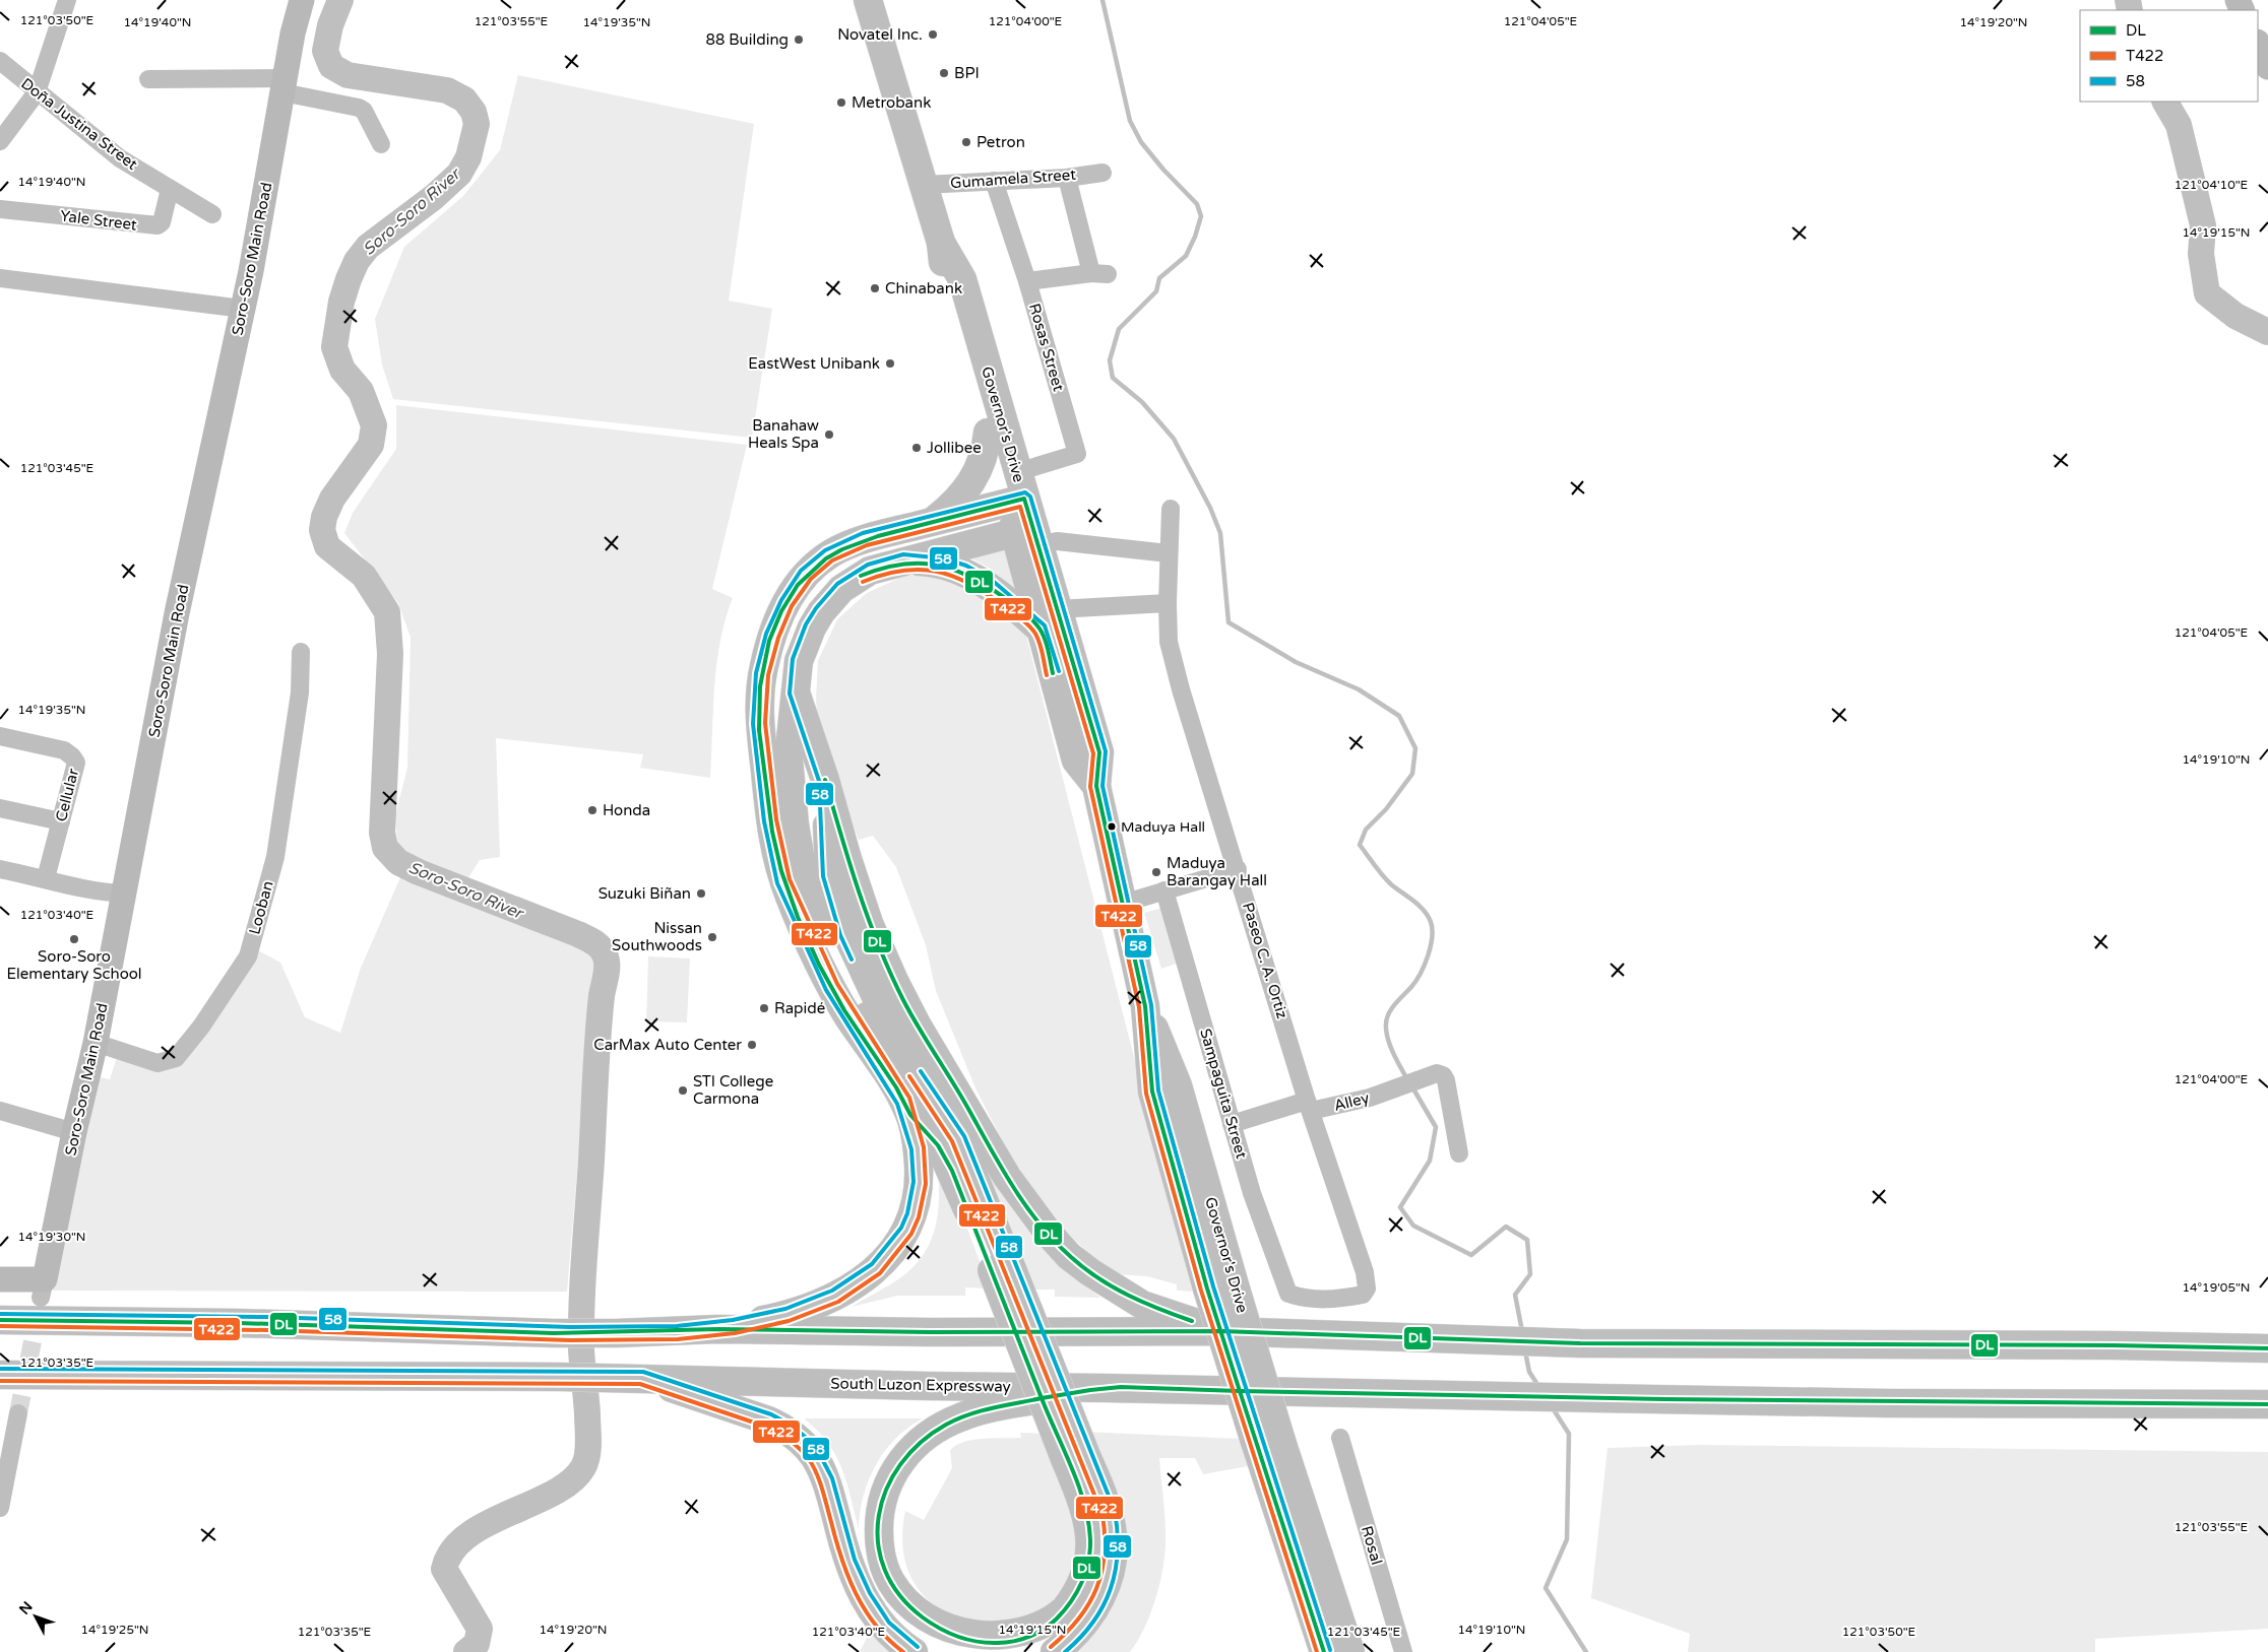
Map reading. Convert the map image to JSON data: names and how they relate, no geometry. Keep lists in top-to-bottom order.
{
  "streets": {
    "highway": ["Governor's Drive", "South Luzon Expressway"],
    "street": [
      "Doña Justina Street",
      "Gumamela Street",
      "Yale Street",
      "Soro-Soro Main Road",
      "Rosas Street",
      "Cellular",
      "Looban",
      "Paseo C. A. Ortiz",
      "Sampaguita Street",
      "Alley",
      "Rosal"
    ]
  },
  "crossings": [
    ["Doña Justina Street", "Yale Street"],
    ["Gumamela Street", "Rosas Street"],
    ["Gumamela Street", "Governor's Drive"],
    ["Soro-Soro Main Road", "Looban"],
    ["Rosas Street", "Governor's Drive"],
    ["Paseo C. A. Ortiz", "Sampaguita Street"],
    ["Paseo C. A. Ortiz", "Alley"],
    ["Sampaguita Street", "Alley"]
  ],
  "water": ["Soro-Soro River"],
  "places": [
    "Novatel Inc.",
    "88 Building",
    "BPI",
    "Metrobank",
    "Petron",
    "Chinabank",
    "EastWest Unibank",
    "Banahaw Heals Spa",
    "Jollibee",
    "Honda",
    "Maduya Hall",
    "Maduya Barangay Hall",
    "Suzuki Biñan",
    "Nissan Southwoods",
    "Soro-Soro Elementary School",
    "Rapidé",
    "CarMax Auto Center",
    "STI College Carmona"
  ],
  "lines": ["transit line 58", "transit line DL", "transit line T422"],
  "legend": ["DL", "T422", "58"],
  "north": "top left",
  "coordinates": [
    "121°03'50\"E",
    "121°03'55\"E",
    "121°04'00\"E",
    "121°04'05\"E",
    "14°19'40\"N",
    "14°19'35\"N",
    "14°19'20\"N",
    "121°04'10\"E",
    "14°19'15\"N",
    "121°03'45\"E",
    "14°19'10\"N",
    "121°03'40\"E",
    "14°19'30\"N",
    "14°19'05\"N",
    "121°03'35\"E",
    "14°19'25\"N"
  ]
}
